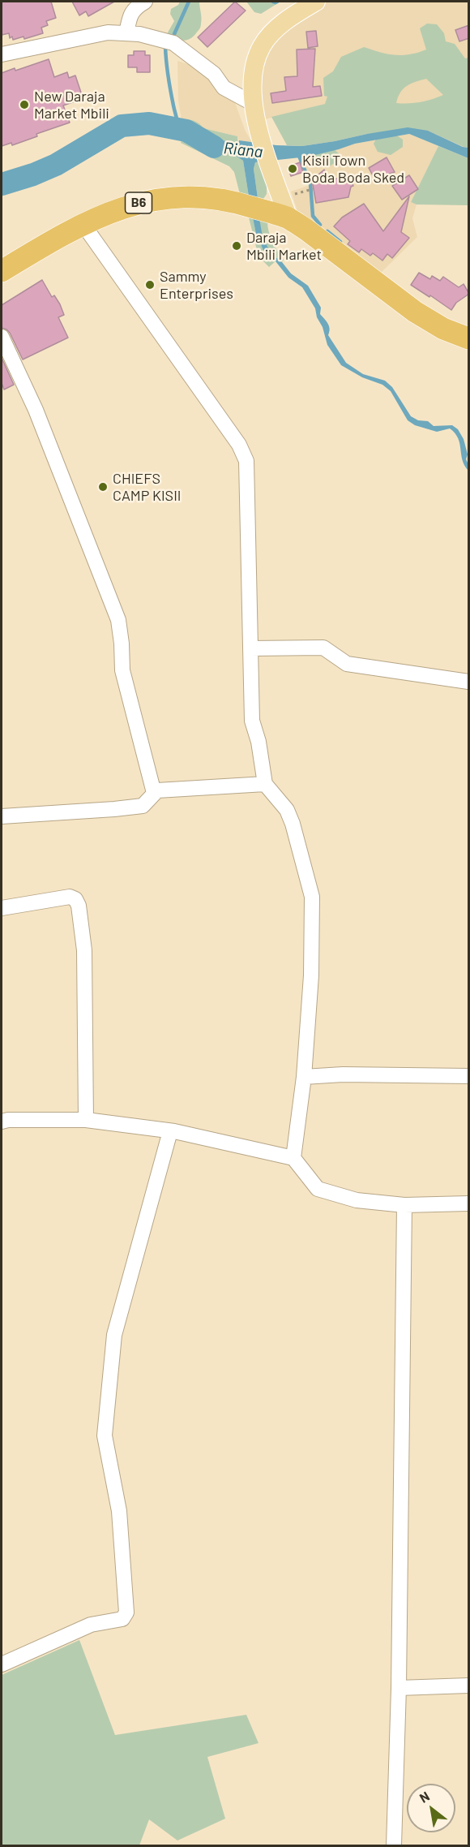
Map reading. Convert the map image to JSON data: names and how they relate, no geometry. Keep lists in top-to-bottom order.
{
  "streets": {
    "highway": ["B6"]
  },
  "water": ["Riana"],
  "places": [
    "New Daraja Market Mbili",
    "Kisii Town Boda Boda Sked",
    "Daraja Mbili Market",
    "Sammy Enterprises",
    "CHIEFS CAMP KISII"
  ],
  "north": "top left"
}
